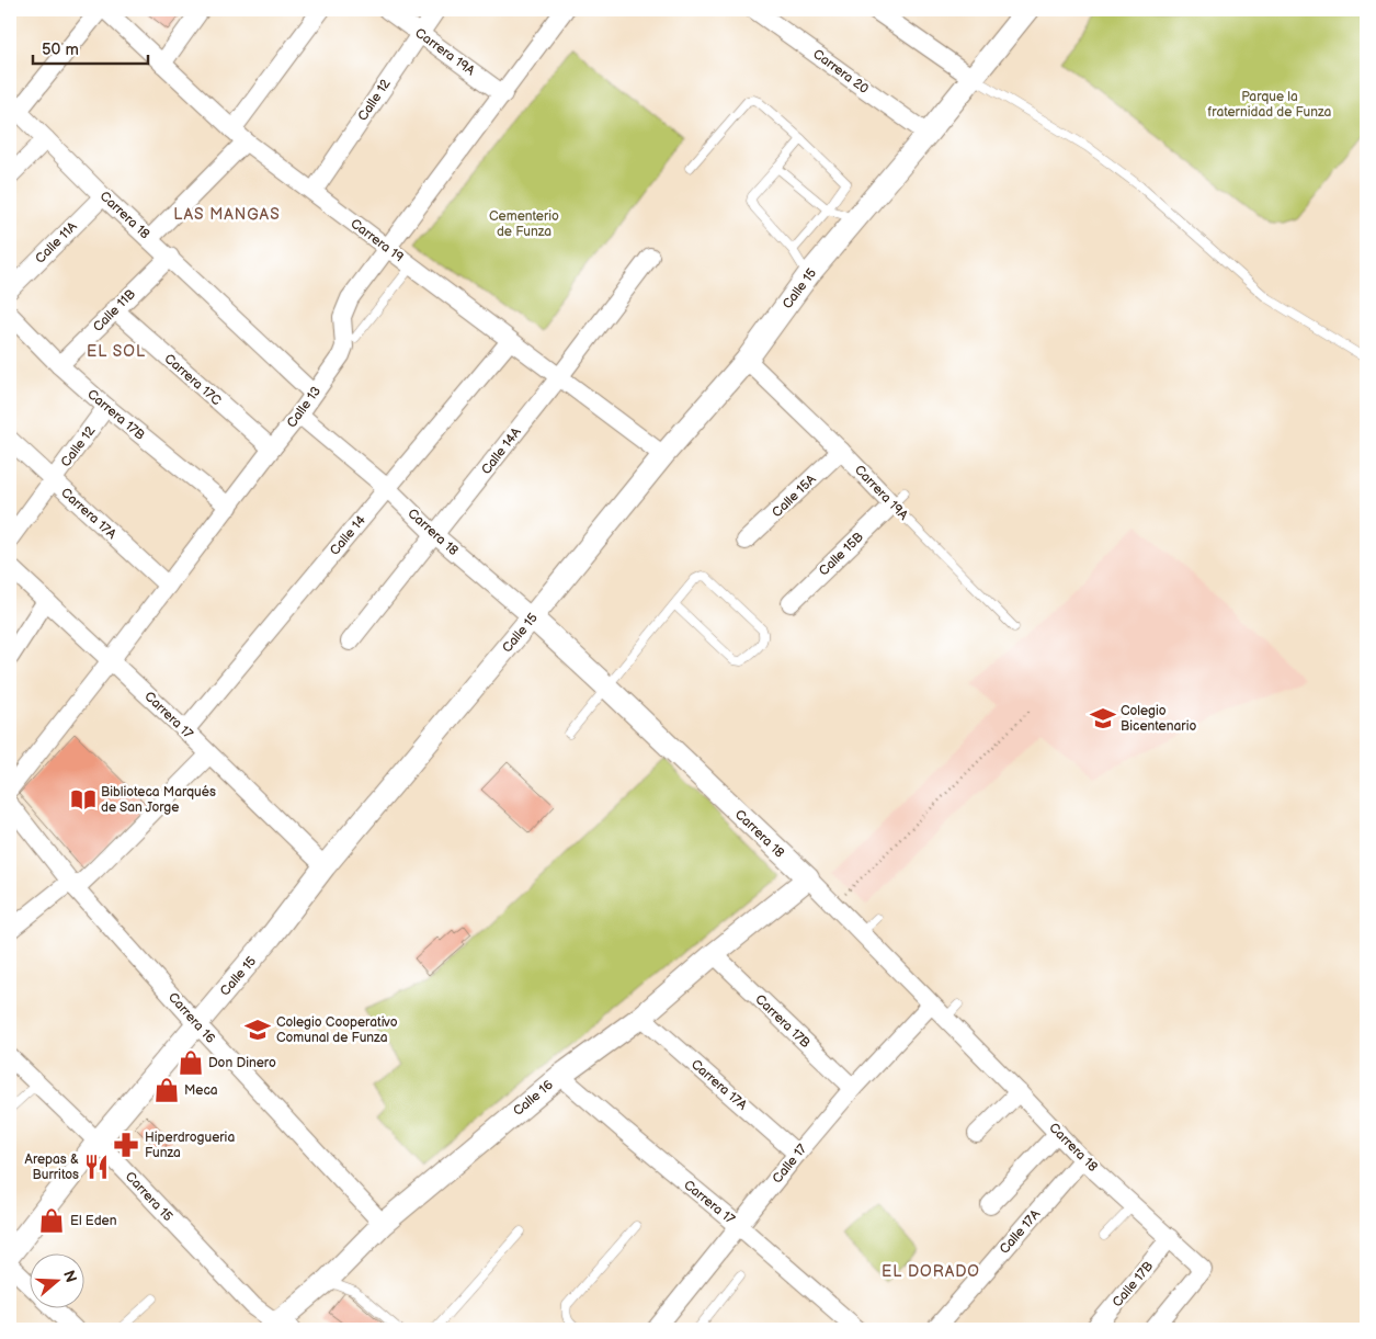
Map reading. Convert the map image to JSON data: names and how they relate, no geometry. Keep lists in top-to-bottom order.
{
  "streets": {
    "street": [
      "Carrera 19A",
      "Carrera 20",
      "Calle 12",
      "Carrera 18",
      "Carrera 19",
      "Calle 11A",
      "Calle 15",
      "Calle 11B",
      "Carrera 17C",
      "Calle 13",
      "Carrera 17B",
      "Calle 14A",
      "Calle 15A",
      "Carrera 17A",
      "Calle 14",
      "Calle 15B",
      "Carrera 17",
      "Carrera 16",
      "Calle 16",
      "Calle 17",
      "Carrera 15",
      "Calle 17A",
      "Calle 17B"
    ]
  },
  "crossings": [
    ["Carrera 19A", "Calle 12"],
    ["Carrera 19A", "Calle 15"],
    ["Carrera 19A", "Calle 13"],
    ["Carrera 19A", "Calle 15A"],
    ["Carrera 19A", "Calle 15B"],
    ["Carrera 20", "Calle 15"],
    ["Calle 12", "Carrera 19"],
    ["Calle 12", "Carrera 17B"],
    ["Calle 12", "Carrera 17A"],
    ["Carrera 18", "Calle 11A"],
    ["Carrera 18", "Calle 15"],
    ["Carrera 18", "Calle 11B"],
    ["Carrera 18", "Calle 13"],
    ["Carrera 18", "Calle 14A"],
    ["Carrera 18", "Calle 14"],
    ["Carrera 18", "Calle 16"],
    ["Carrera 18", "Calle 17"],
    ["Carrera 18", "Calle 17A"],
    ["Carrera 18", "Calle 17B"],
    ["Carrera 19", "Calle 15"],
    ["Carrera 19", "Calle 13"],
    ["Carrera 19", "Calle 14A"],
    ["Carrera 19", "Calle 14"],
    ["Calle 15", "Carrera 17"],
    ["Calle 15", "Carrera 16"],
    ["Calle 15", "Carrera 15"],
    ["Calle 11B", "Carrera 17C"],
    ["Calle 11B", "Carrera 17B"],
    ["Carrera 17C", "Calle 13"],
    ["Calle 13", "Carrera 17B"],
    ["Calle 13", "Carrera 17A"],
    ["Calle 13", "Carrera 17"],
    ["Carrera 17B", "Calle 16"],
    ["Carrera 17B", "Calle 17"],
    ["Carrera 17A", "Calle 16"],
    ["Carrera 17A", "Calle 17"],
    ["Calle 14", "Carrera 17"],
    ["Carrera 17", "Calle 16"],
    ["Carrera 17", "Calle 17"],
    ["Carrera 16", "Calle 16"],
    ["Calle 16", "Carrera 15"]
  ],
  "districts": ["LAS MANGAS", "EL SOL", "EL DORADO"],
  "parks": ["Parque la fraternidad de Funza", "Cementerio de Funza"],
  "places": {
    "school or university": ["Colegio Bicentenario", "Colegio Cooperativo Comunal de Funza"],
    "library": ["Biblioteca Marqués de San Jorge"],
    "shop": ["Don Dinero", "Meca", "El Eden"],
    "pharmacy": ["Hiperdrogueria Funza"],
    "restaurant": ["Arepas & Burritos"]
  },
  "scale_bar": "50 m",
  "north": "right"
}
